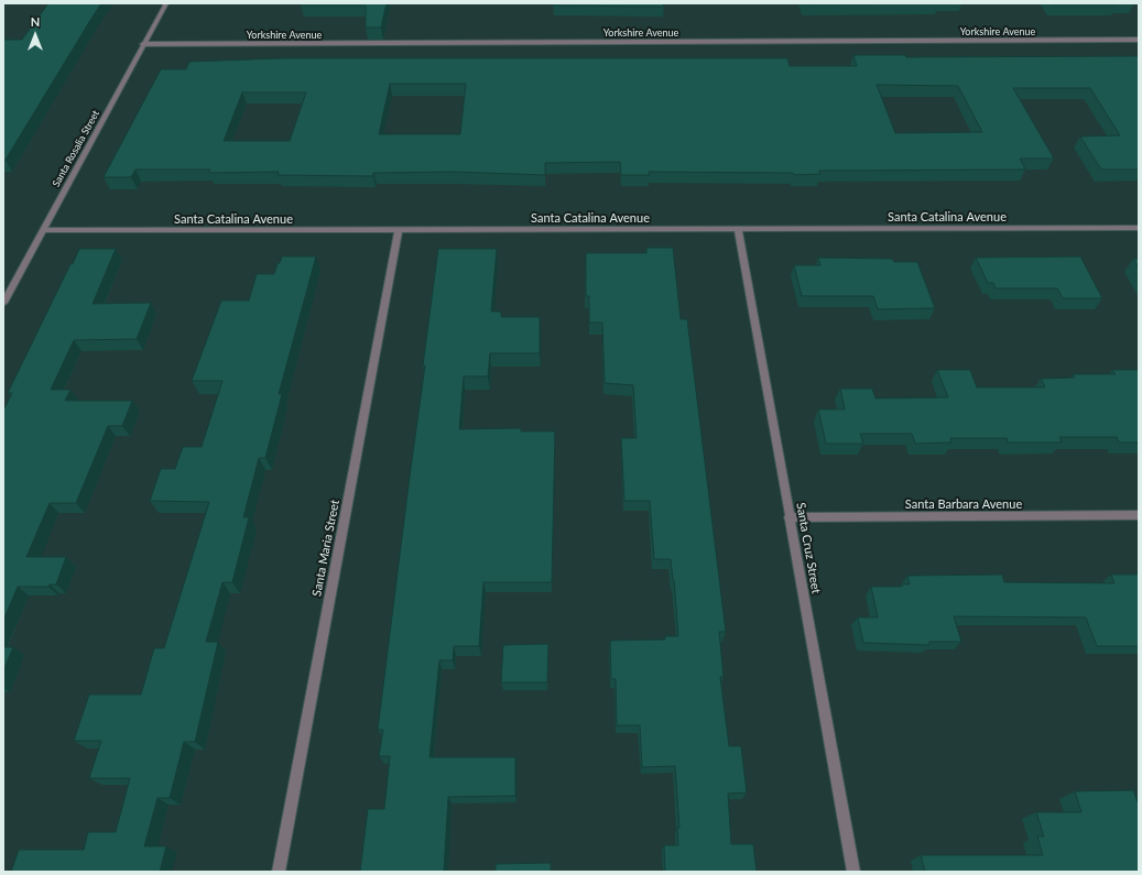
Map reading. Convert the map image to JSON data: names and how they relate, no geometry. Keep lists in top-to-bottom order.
{
  "streets": {
    "street": [
      "Yorkshire Avenue",
      "Santa Rosalia Street",
      "Santa Catalina Avenue",
      "Santa Barbara Avenue",
      "Santa Maria Street",
      "Santa Cruz Street"
    ]
  },
  "crossings": [
    ["Yorkshire Avenue", "Santa Rosalia Street"],
    ["Santa Rosalia Street", "Santa Catalina Avenue"],
    ["Santa Catalina Avenue", "Santa Maria Street"],
    ["Santa Catalina Avenue", "Santa Cruz Street"],
    ["Santa Barbara Avenue", "Santa Cruz Street"]
  ],
  "north": "top"
}
